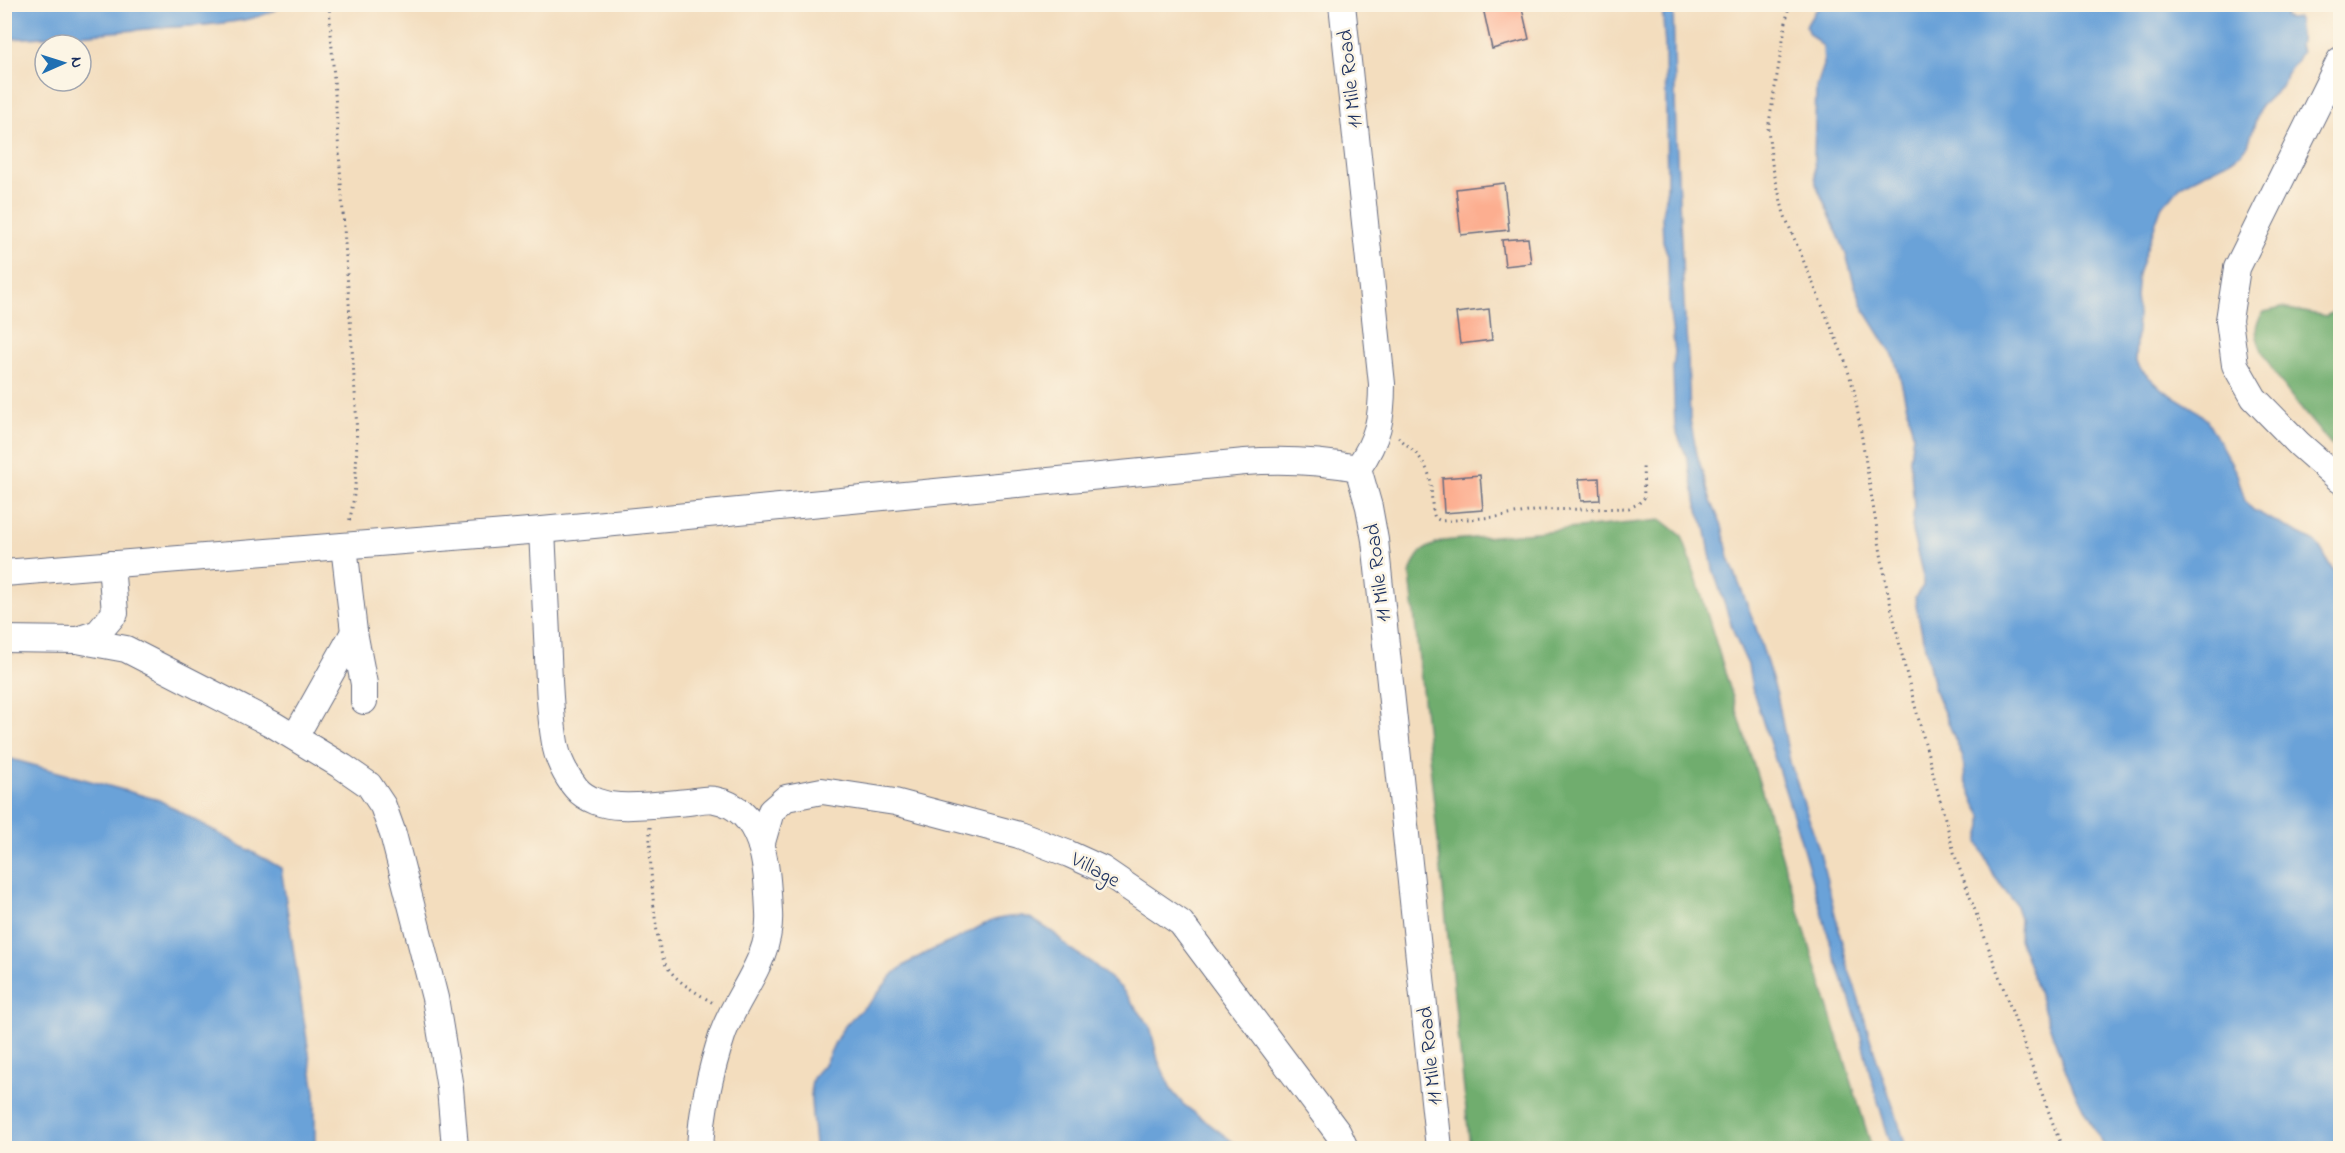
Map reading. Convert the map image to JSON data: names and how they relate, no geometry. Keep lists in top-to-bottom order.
{
  "streets": {
    "street": ["11 Mile Road", "Village"]
  },
  "north": "right"
}
